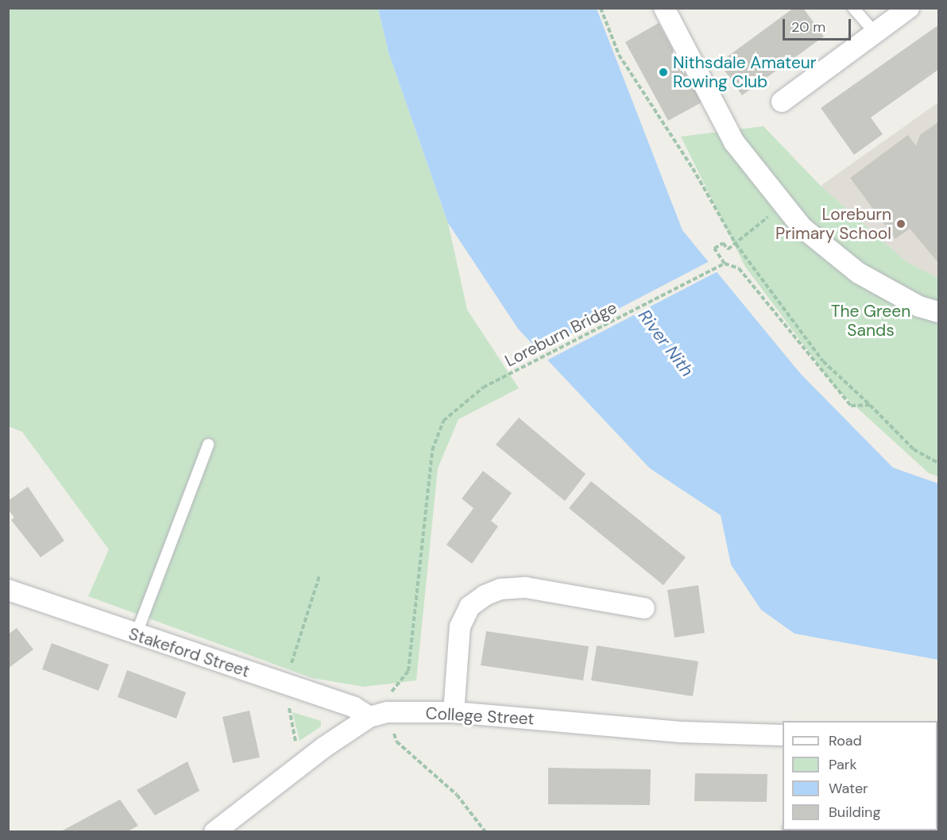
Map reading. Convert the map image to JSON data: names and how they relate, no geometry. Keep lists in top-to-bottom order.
{
  "streets": {
    "street": ["Stakeford Street", "College Street"],
    "path": ["Loreburn Bridge"]
  },
  "crossings": [
    ["Loreburn Bridge", "Stakeford Street"],
    ["Loreburn Bridge", "College Street"],
    ["Stakeford Street", "College Street"]
  ],
  "water": ["River Nith"],
  "parks": ["The Green Sands"],
  "places": ["Nithsdale Amateur Rowing Club", "Loreburn Primary School"],
  "legend": [
    "Road",
    "Park",
    "Water",
    "Building"
  ],
  "scale_bar": "20 m"
}
